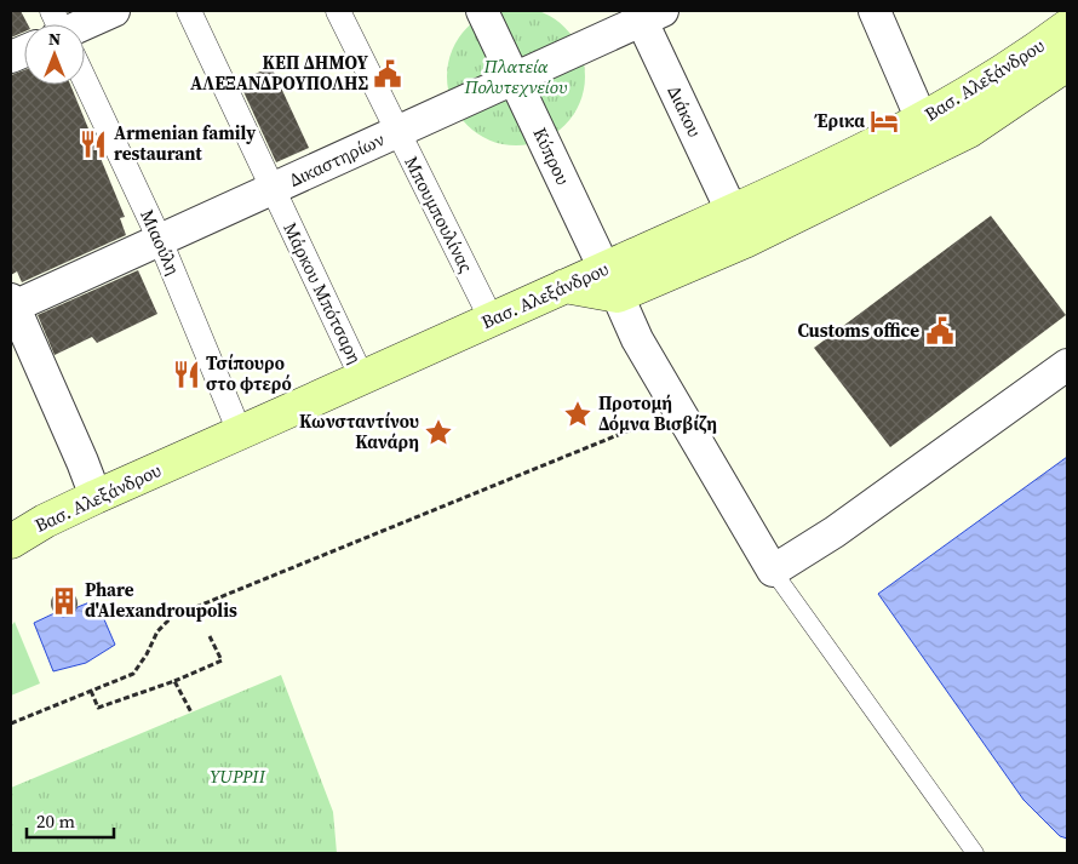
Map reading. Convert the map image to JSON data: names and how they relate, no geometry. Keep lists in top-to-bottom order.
{
  "streets": {
    "main road": ["Βασ. Αλεξάνδρου"],
    "street": [
      "Διάκου",
      "Κύπρου",
      "Δικαστηρίων",
      "Μπουμπουλίνας",
      "Μιαούλη",
      "Μάρκου Μπότσαρη"
    ]
  },
  "crossings": [
    ["Βασ. Αλεξάνδρου", "Διάκου"],
    ["Βασ. Αλεξάνδρου", "Κύπρου"],
    ["Βασ. Αλεξάνδρου", "Μπουμπουλίνας"],
    ["Βασ. Αλεξάνδρου", "Μιαούλη"],
    ["Βασ. Αλεξάνδρου", "Μάρκου Μπότσαρη"],
    ["Διάκου", "Δικαστηρίων"],
    ["Κύπρου", "Δικαστηρίων"],
    ["Δικαστηρίων", "Μπουμπουλίνας"],
    ["Δικαστηρίων", "Μιαούλη"],
    ["Δικαστηρίων", "Μάρκου Μπότσαρη"]
  ],
  "parks": ["Πλατεία Πολυτεχνείου", "YUPPII"],
  "places": {
    "public building": ["ΚΕΠ ΔΗΜΟΥ ΑΛΕΞΑΝΔΡΟΥΠΟΛΗΣ", "Customs office"],
    "hotel": ["Έρικα"],
    "restaurant": ["Armenian family restaurant", "Τσίπουρο στο φτερό"],
    "place": ["Προτομή Δόμνα Βισβίζη", "Κωνσταντίνου Κανάρη"],
    "building": ["Phare d'Alexandroupolis"]
  },
  "scale_bar": "20 m",
  "north": "top"
}
